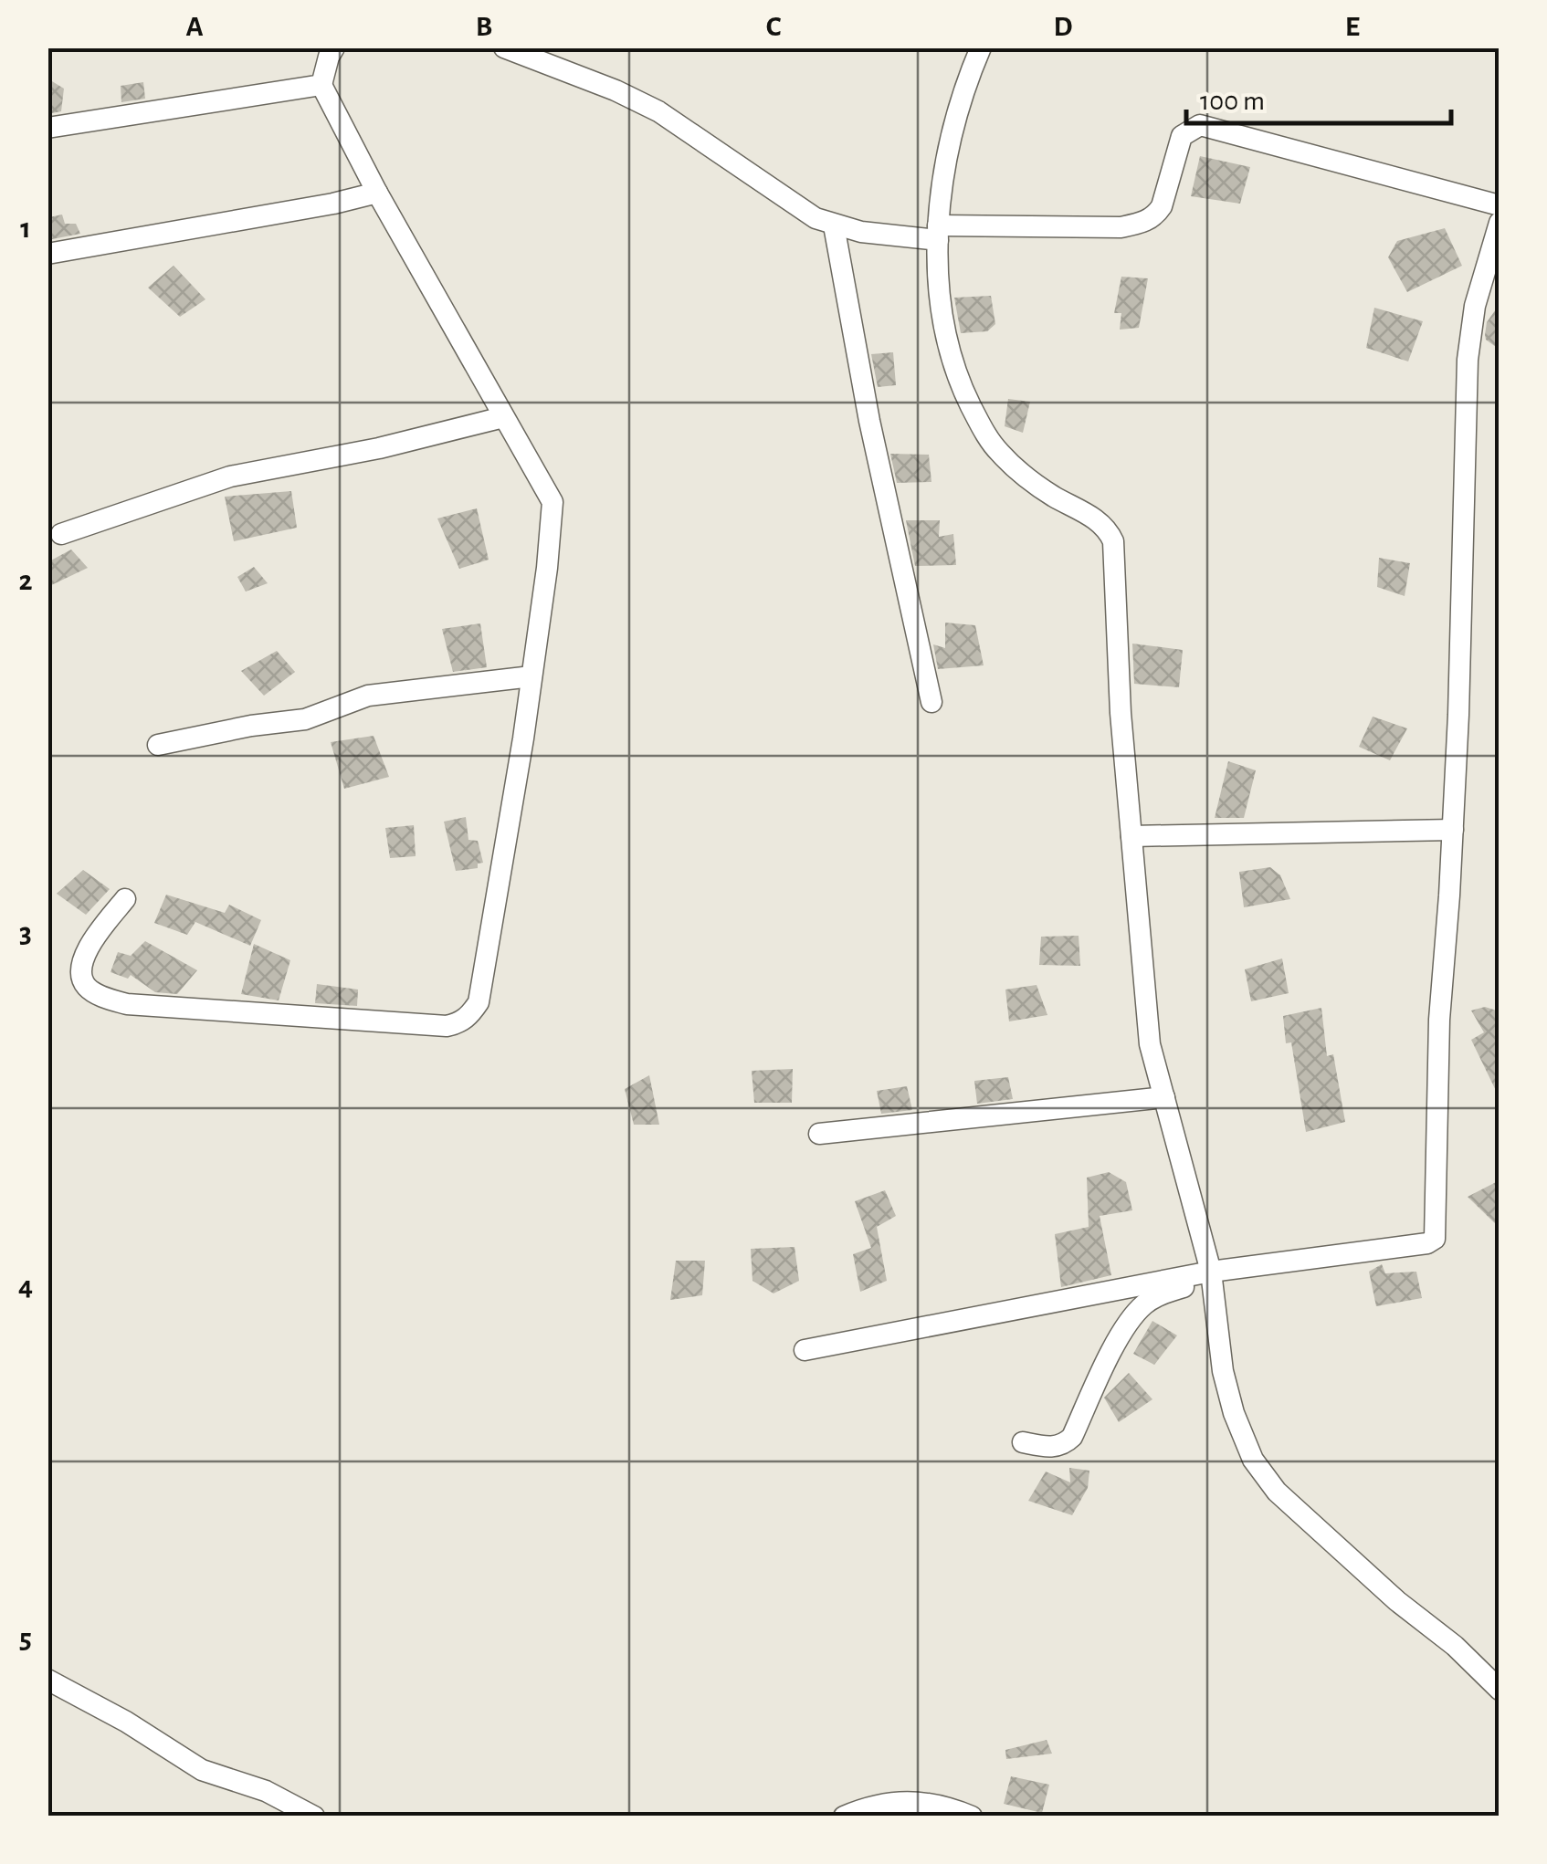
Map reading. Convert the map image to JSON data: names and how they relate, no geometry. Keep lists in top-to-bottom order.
{
  "scale_bar": "100 m",
  "grid": {
    "columns": [
      "A",
      "B",
      "C",
      "D",
      "E"
    ],
    "rows": [
      "1",
      "2",
      "3",
      "4",
      "5"
    ]
  }
}
